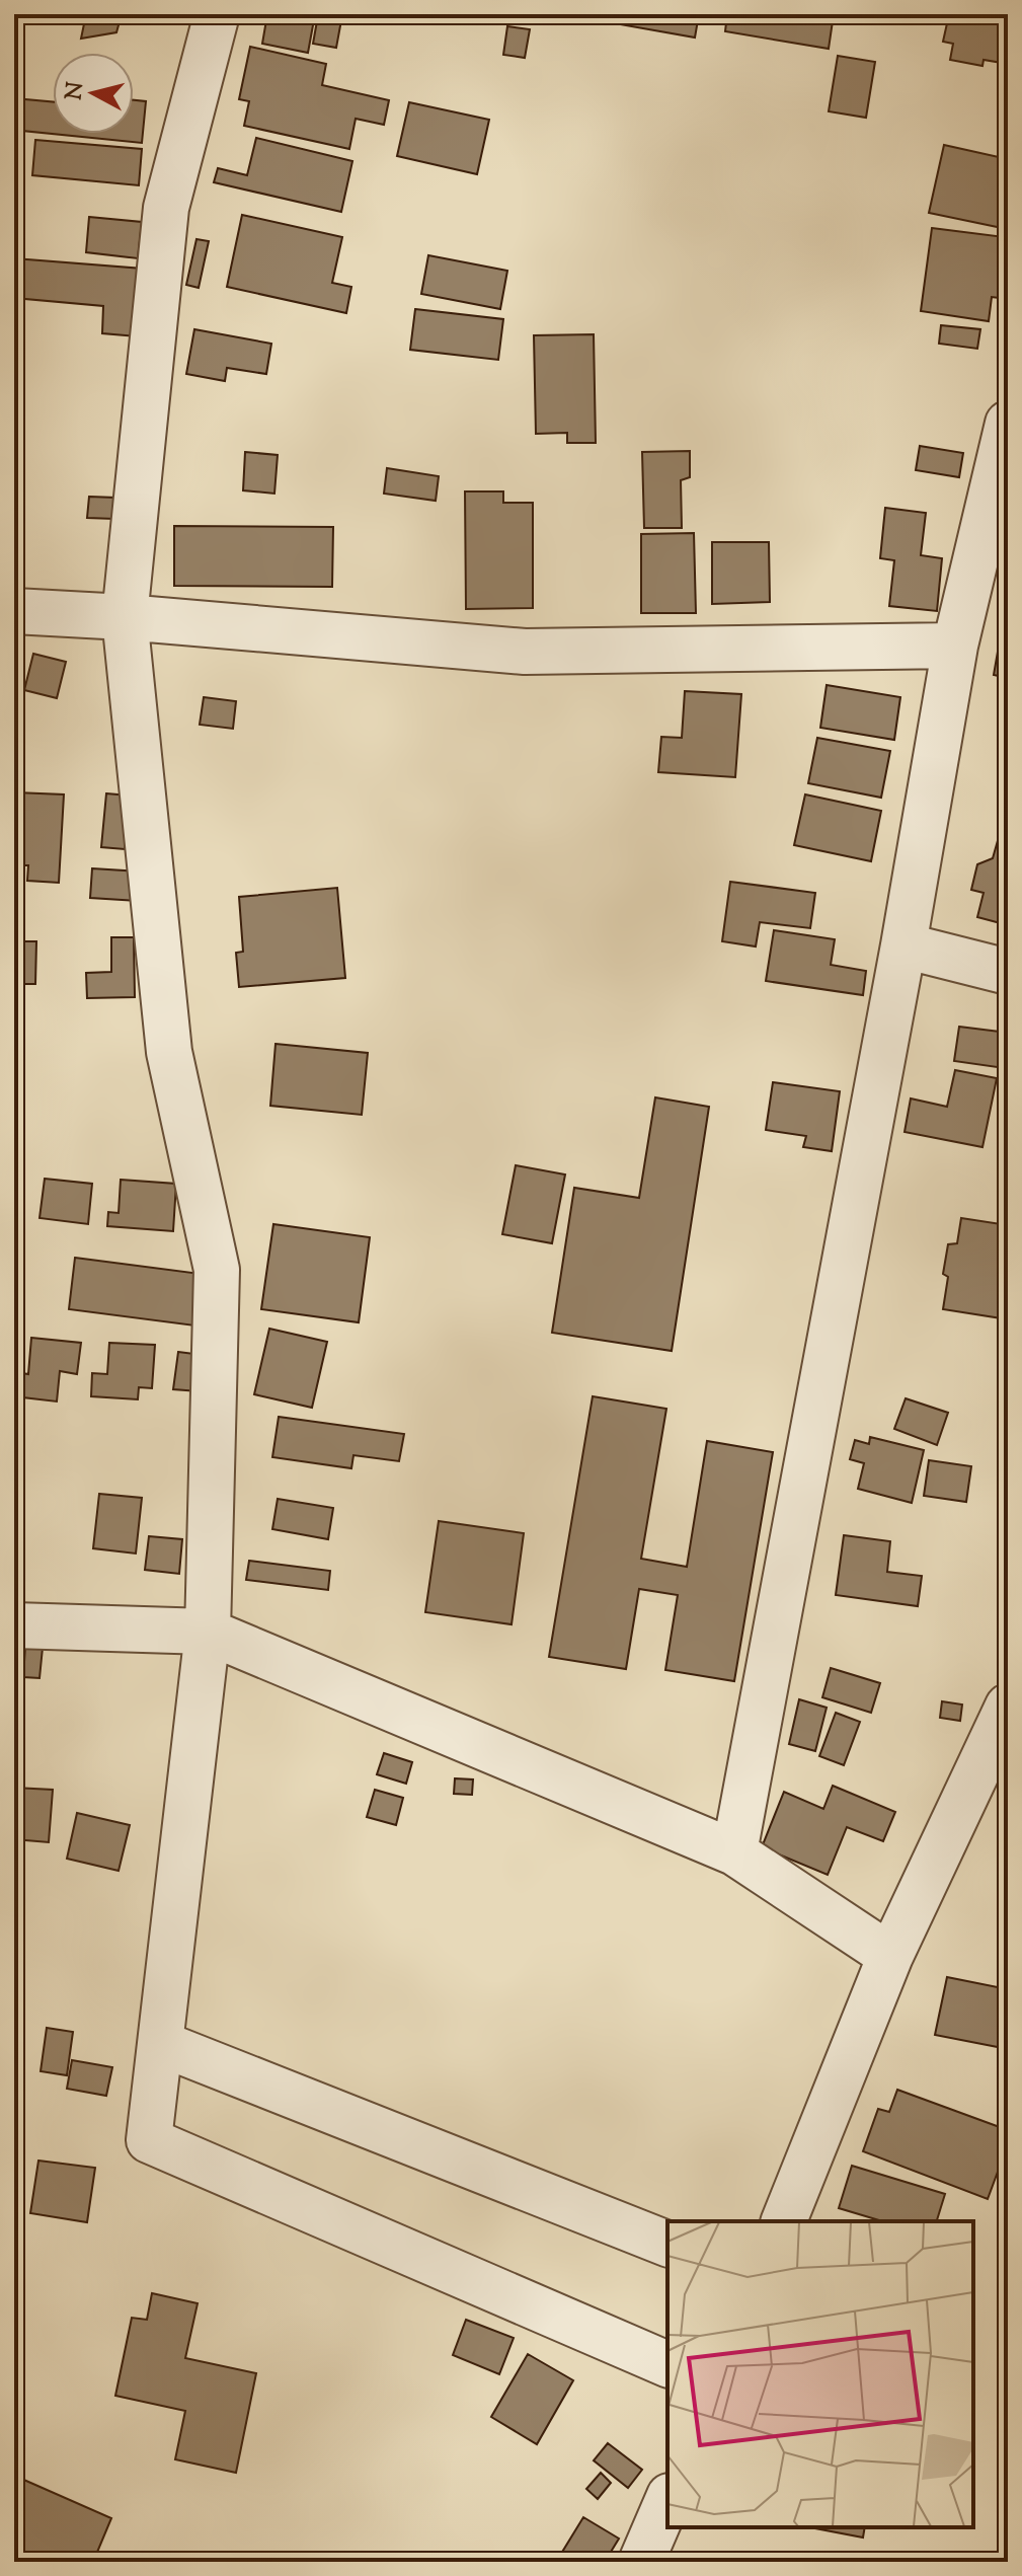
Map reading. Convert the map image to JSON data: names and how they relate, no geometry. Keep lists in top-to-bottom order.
{
  "north": "left"
}
